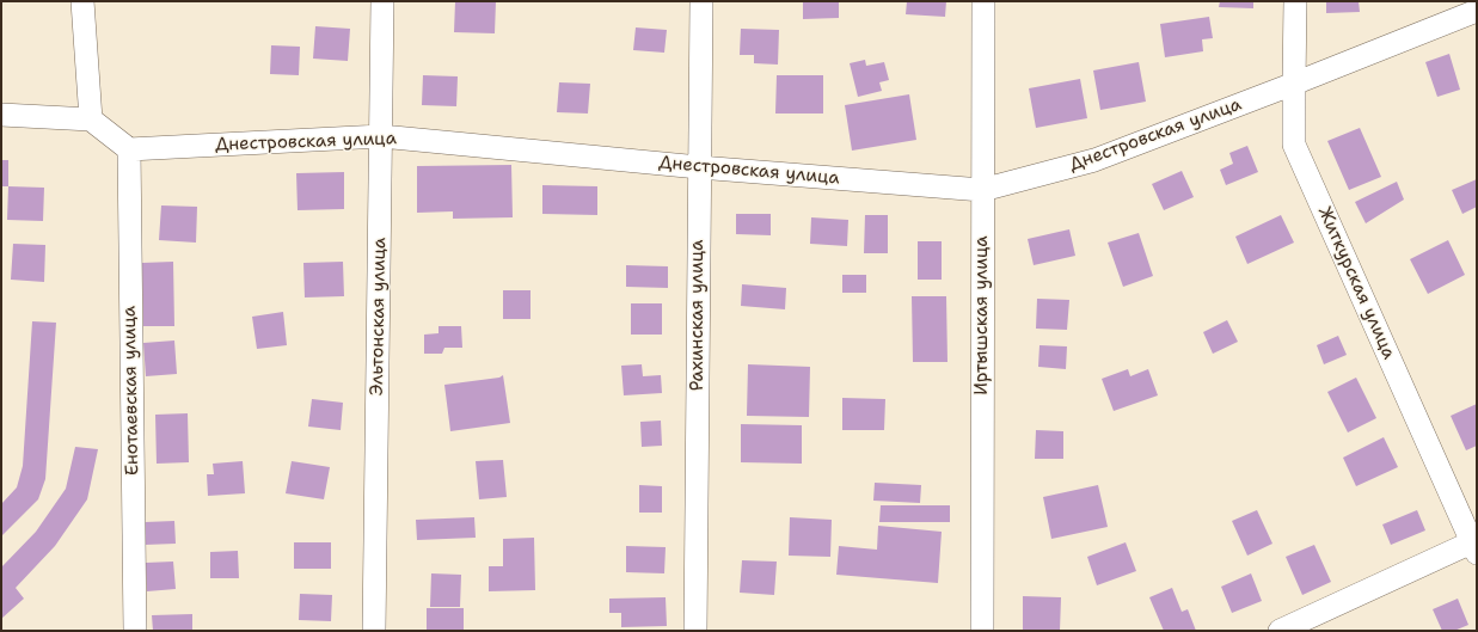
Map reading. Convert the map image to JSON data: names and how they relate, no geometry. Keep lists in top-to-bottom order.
{
  "streets": {
    "street": [
      "Днестровская улица",
      "Житкурская улица",
      "Рахинская улица",
      "Иртышская улица",
      "Эльтонская улица",
      "Енотаевская улица"
    ]
  },
  "crossings": [
    ["Днестровская улица", "Житкурская улица"],
    ["Днестровская улица", "Рахинская улица"],
    ["Днестровская улица", "Иртышская улица"],
    ["Днестровская улица", "Эльтонская улица"],
    ["Днестровская улица", "Енотаевская улица"]
  ]
}
